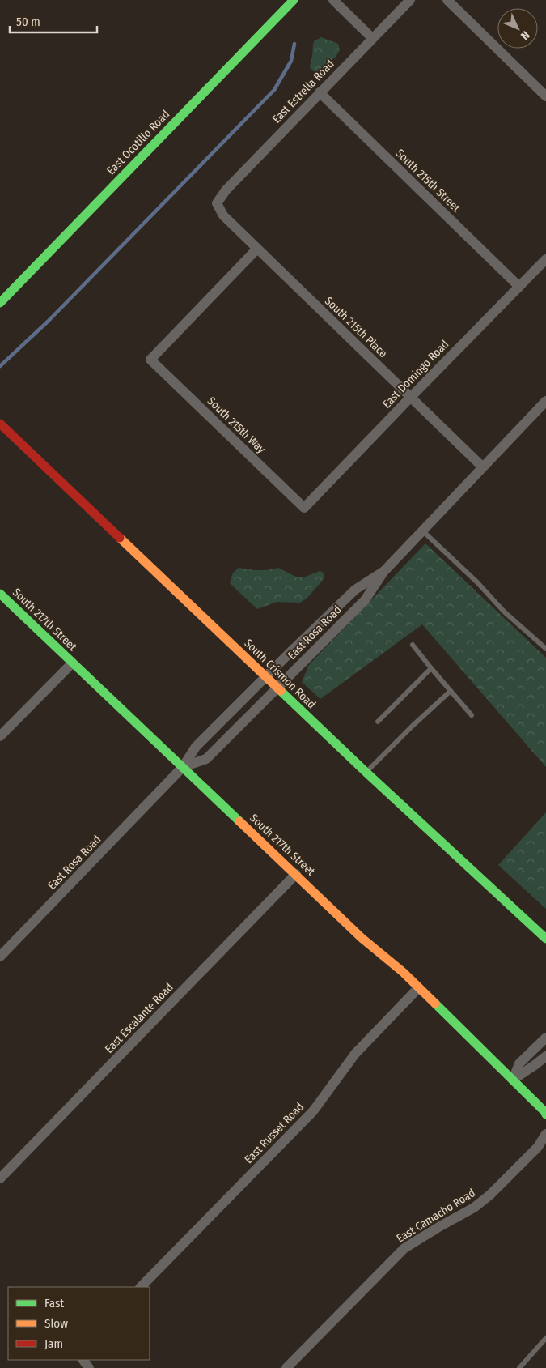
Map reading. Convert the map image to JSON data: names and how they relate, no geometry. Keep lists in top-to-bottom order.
{
  "streets": {
    "street": [
      "East Estrella Road",
      "East Ocotillo Road",
      "South 215th Street",
      "South 215th Place",
      "East Domingo Road",
      "South 215th Way",
      "South 217th Street",
      "East Rosa Road",
      "South Crismon Road",
      "East Escalante Road",
      "East Russet Road",
      "East Camacho Road"
    ]
  },
  "crossings": [
    ["East Estrella Road", "South 215th Street"],
    ["East Estrella Road", "South 215th Place"],
    ["South 215th Street", "East Domingo Road"],
    ["South 215th Place", "East Domingo Road"],
    ["South 215th Place", "South 215th Way"],
    ["South 215th Place", "East Rosa Road"],
    ["East Domingo Road", "South 215th Way"],
    ["South 217th Street", "East Rosa Road"],
    ["South 217th Street", "East Escalante Road"],
    ["South 217th Street", "East Russet Road"],
    ["East Rosa Road", "South Crismon Road"]
  ],
  "legend": ["Fast", "Slow", "Jam"],
  "scale_bar": "50 m",
  "north": "bottom right"
}
